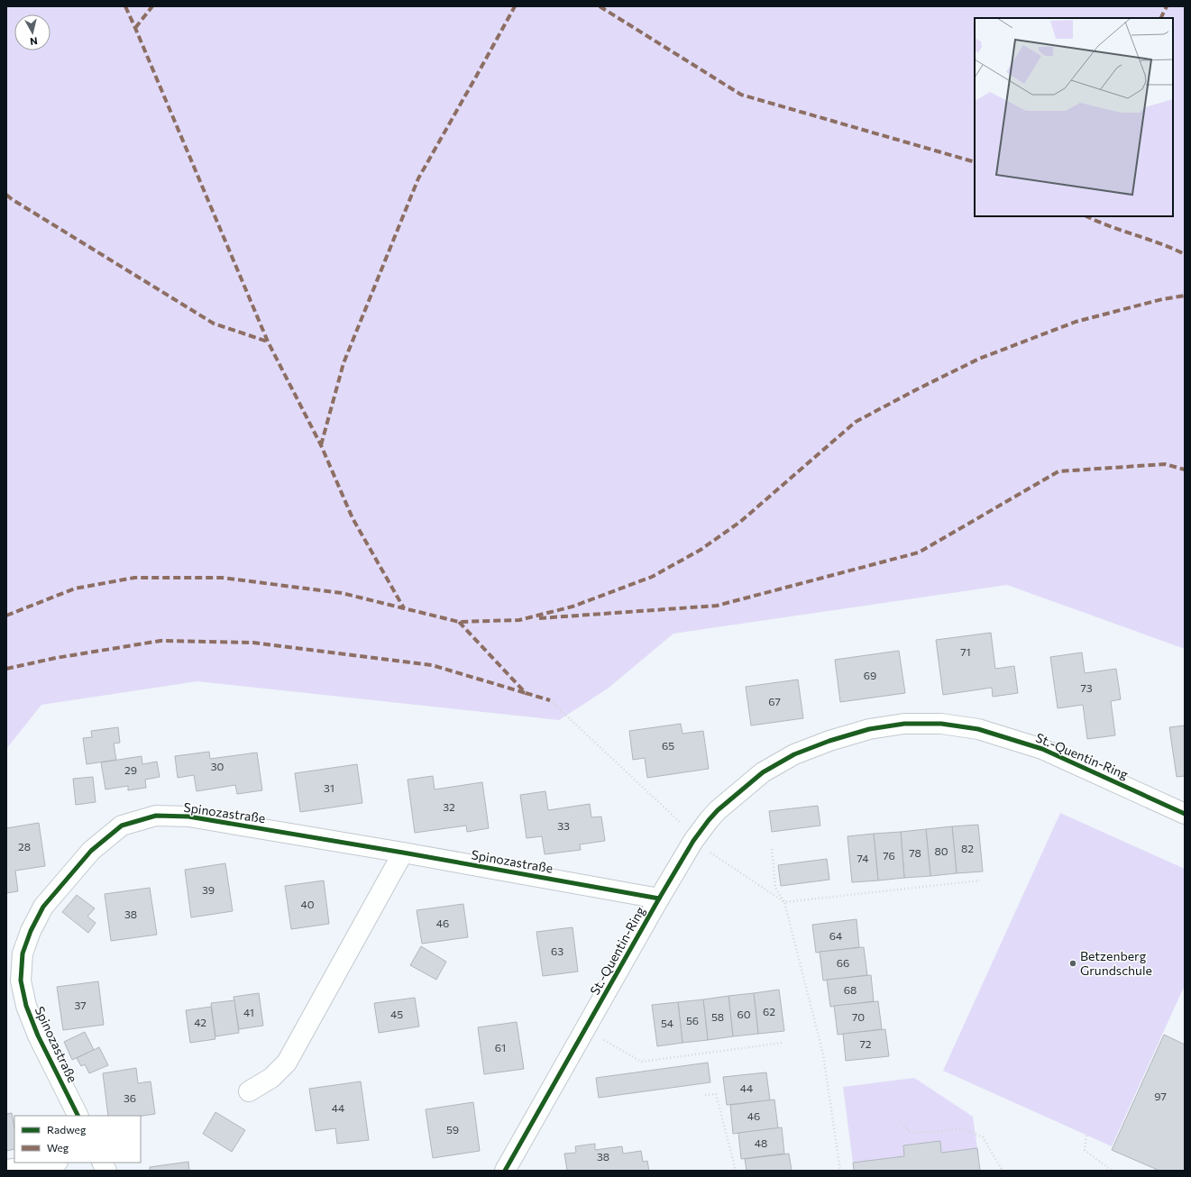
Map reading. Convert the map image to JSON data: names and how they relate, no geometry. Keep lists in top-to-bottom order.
{
  "streets": {
    "street": ["St.-Quentin-Ring", "Spinozastraße"]
  },
  "crossings": [
    ["St.-Quentin-Ring", "Spinozastraße"]
  ],
  "places": ["Betzenberg Grundschule"],
  "house_numbers": [
    "71",
    "69",
    "73",
    "67",
    "65",
    "30",
    "29",
    "31",
    "32",
    "33",
    "28",
    "82",
    "80",
    "78",
    "76",
    "74",
    "39",
    "40",
    "38",
    "46",
    "64",
    "63",
    "66",
    "68",
    "37",
    "62",
    "41",
    "45",
    "60",
    "58",
    "70",
    "56",
    "42",
    "54",
    "72",
    "61",
    "44",
    "97",
    "36",
    "44",
    "46",
    "59",
    "48",
    "38"
  ],
  "legend": ["Radweg", "Weg"],
  "north": "bottom"
}
